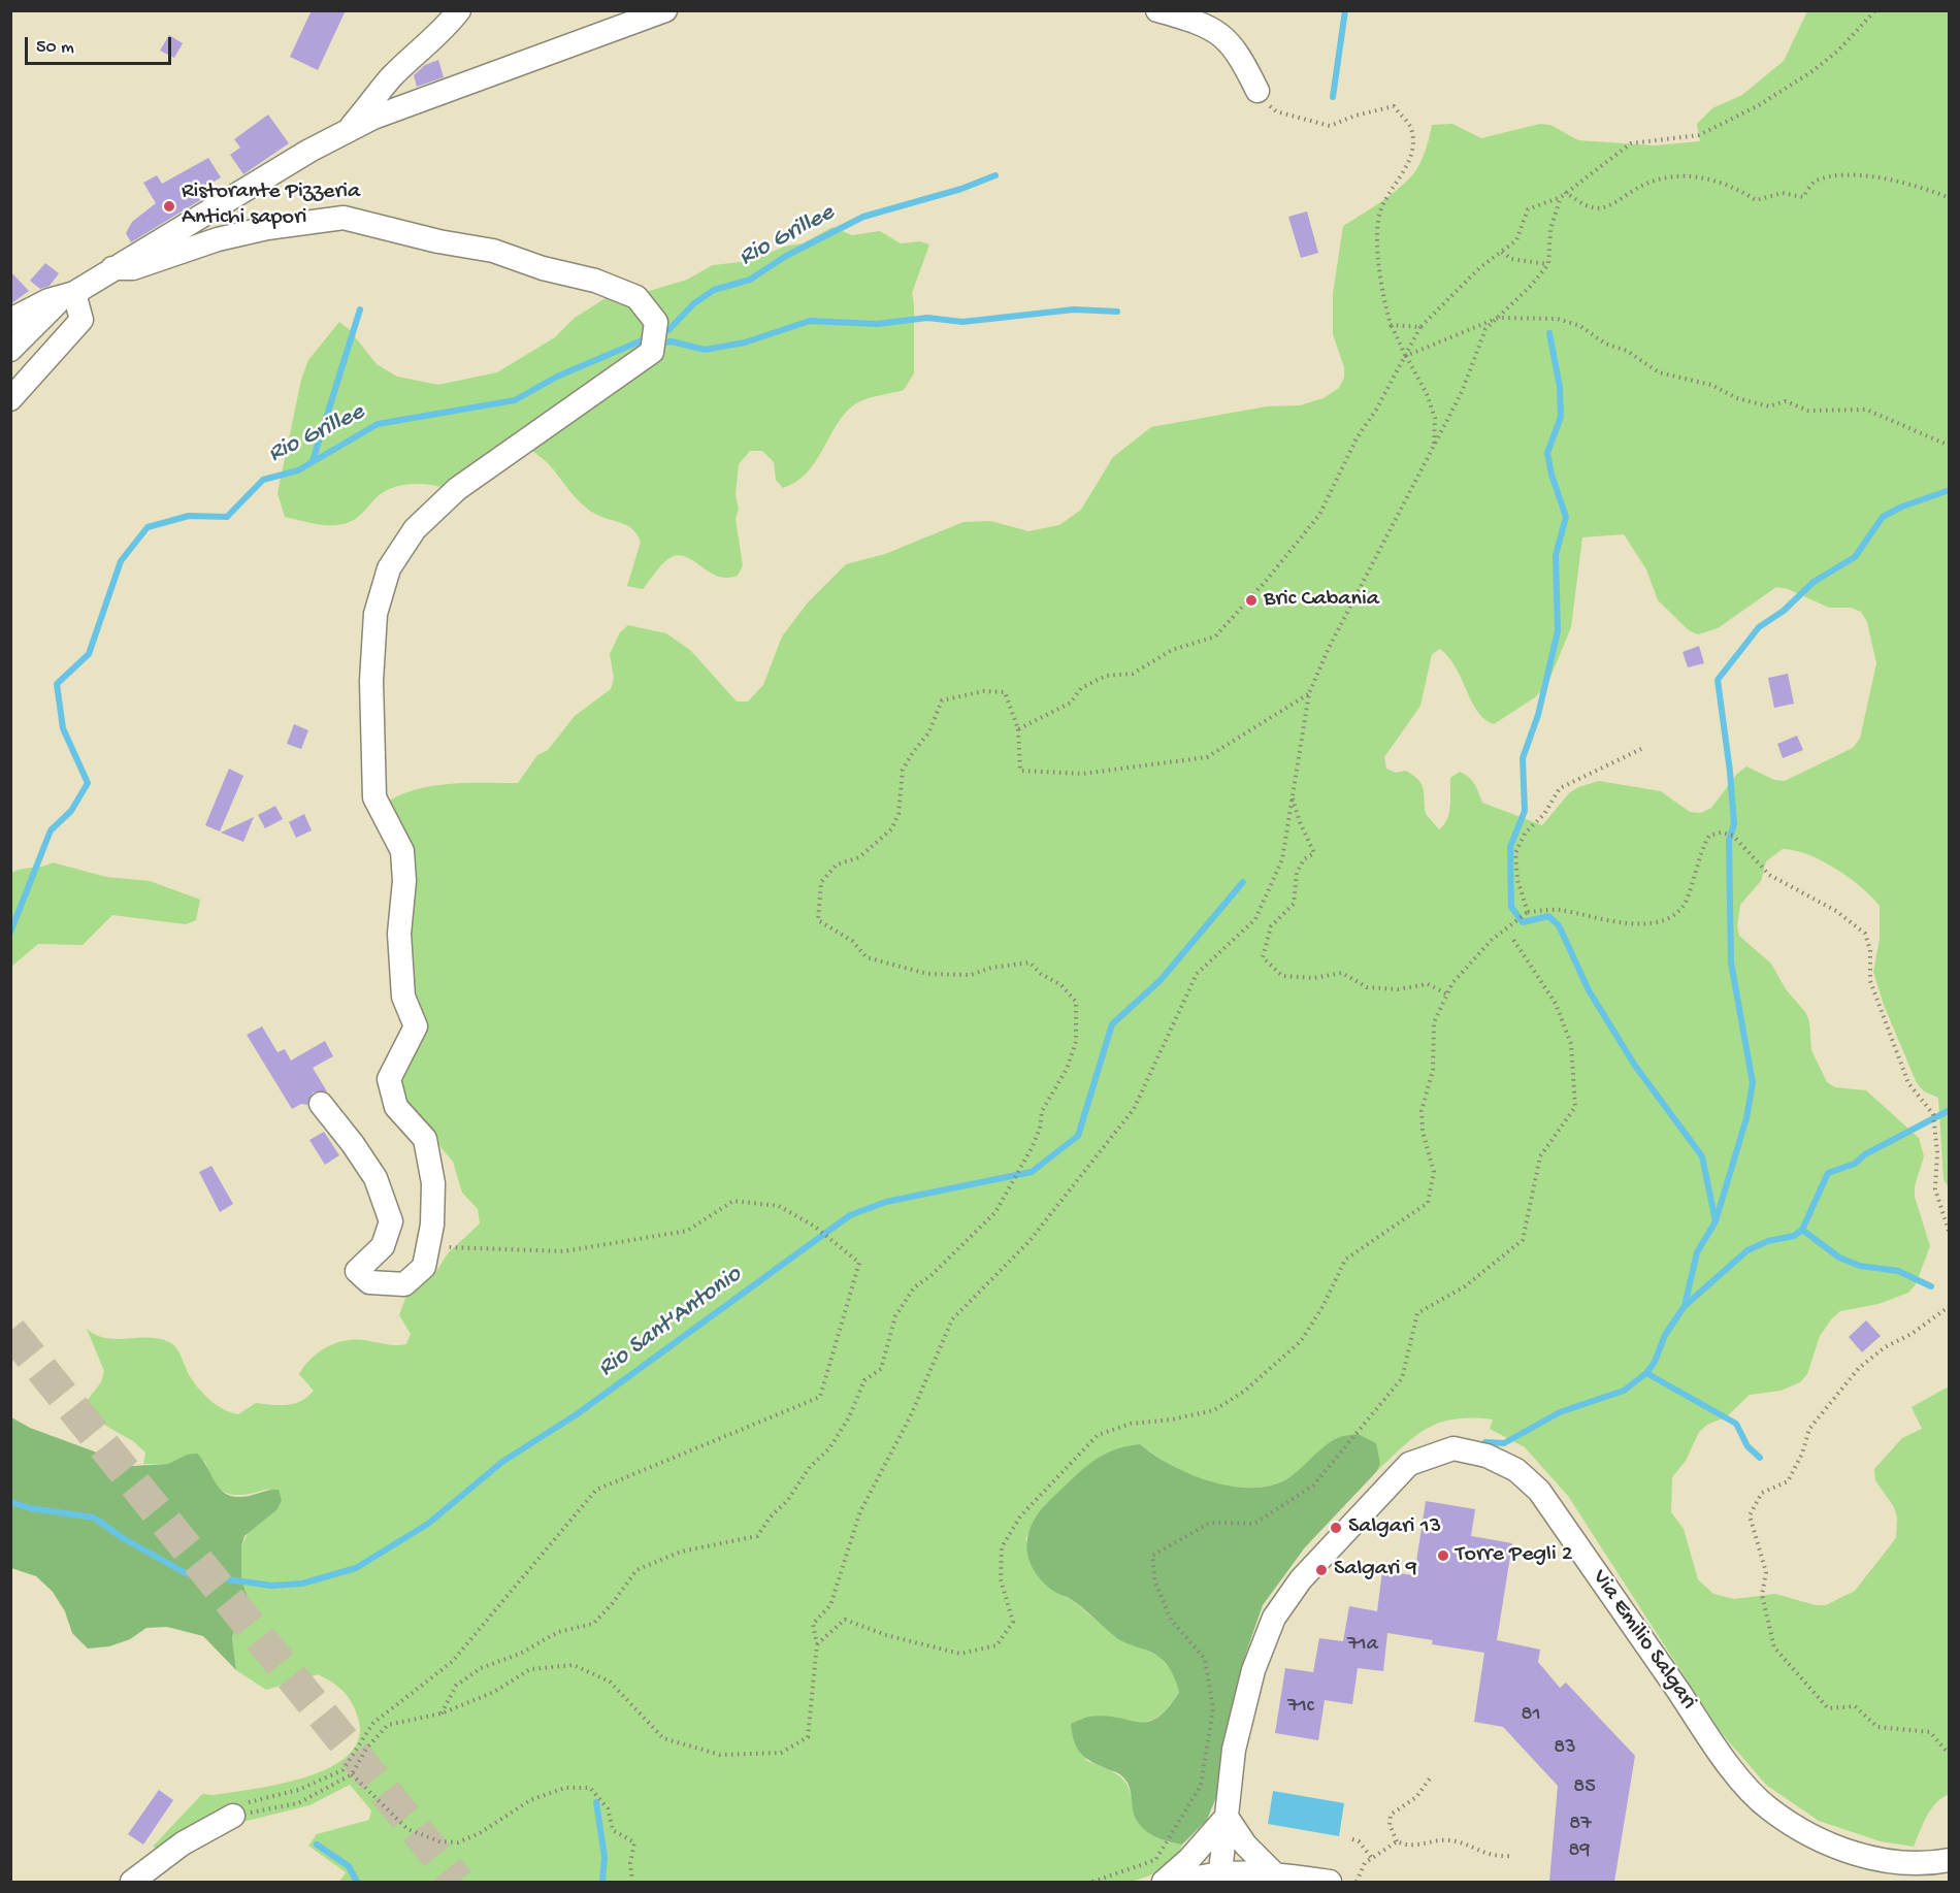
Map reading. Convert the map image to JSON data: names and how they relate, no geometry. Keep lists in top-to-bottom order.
{
  "streets": {
    "street": ["Via Emilio Salgari"]
  },
  "water": ["Rio Grillee", "Rio Sant'Antonio"],
  "places": [
    "Ristorante Pizzeria Antichi sapori",
    "Bric Cabania",
    "Salgari 13",
    "Torre Pegli 2",
    "Salgari 9"
  ],
  "house_numbers": [
    "71a",
    "71c",
    "81",
    "83",
    "85",
    "87",
    "89"
  ],
  "scale_bar": "50 m"
}
